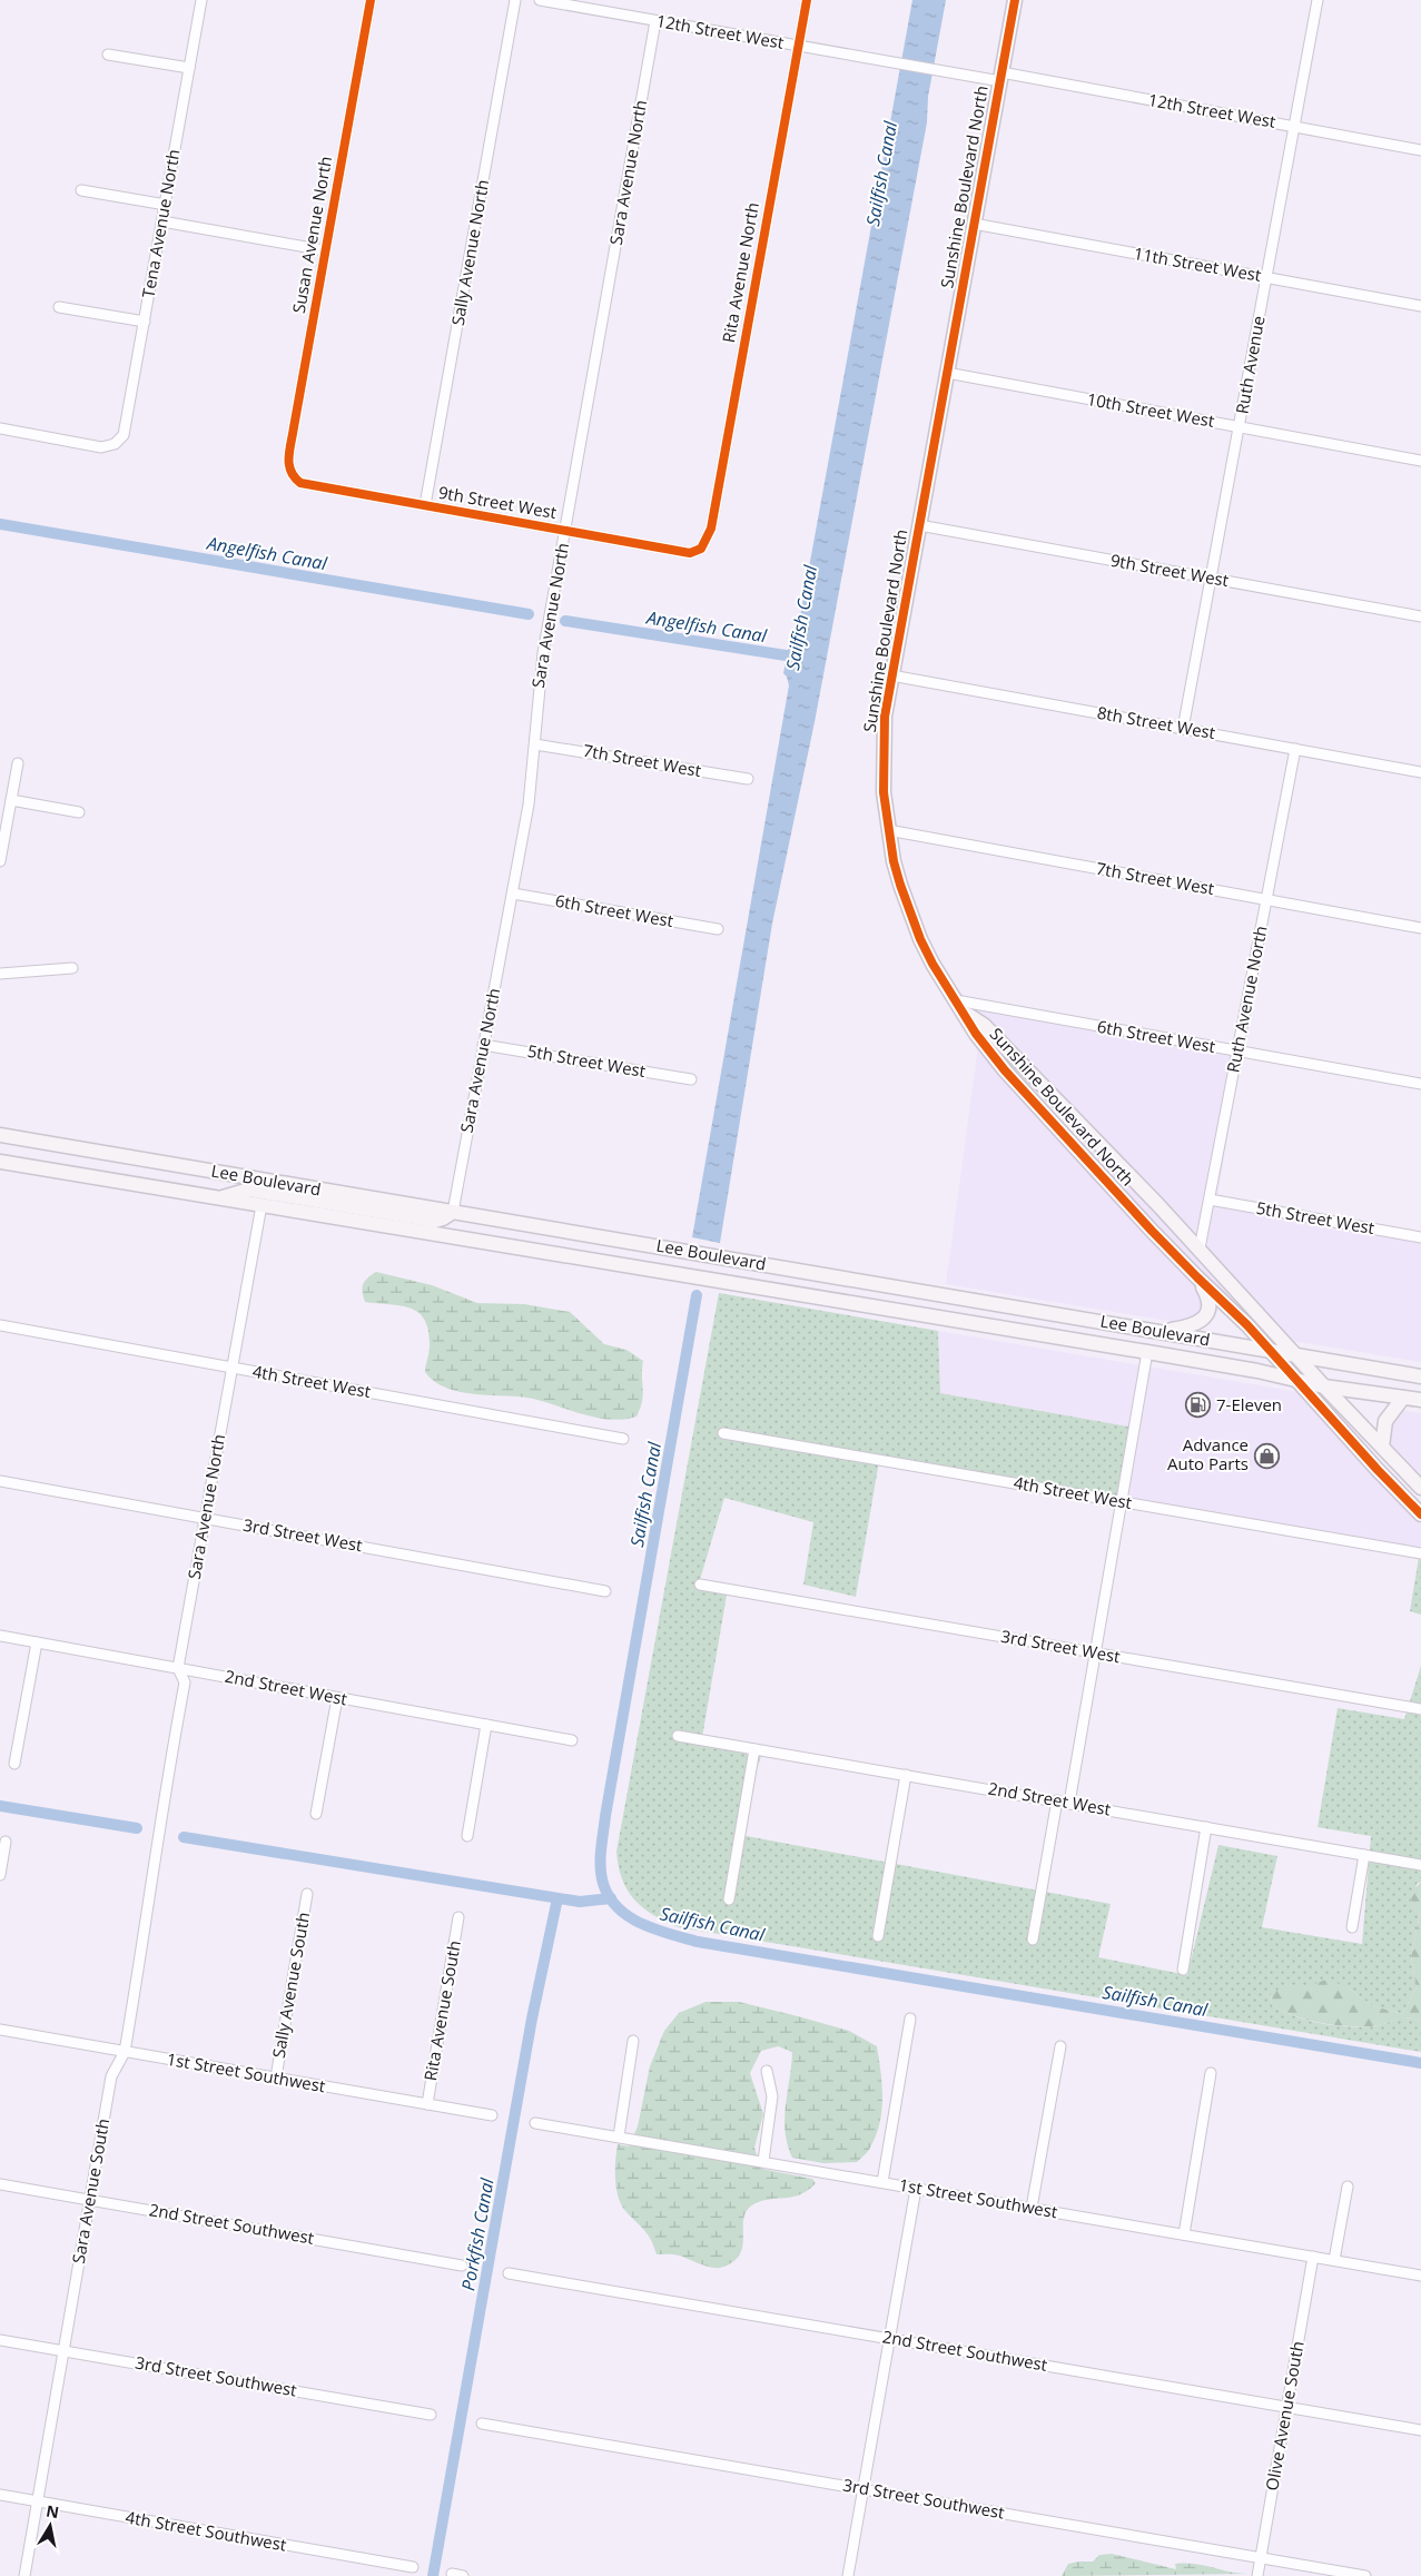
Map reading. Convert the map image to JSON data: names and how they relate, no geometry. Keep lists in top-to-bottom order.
{
  "streets": {
    "main road": ["Sunshine Boulevard North", "Lee Boulevard"],
    "street": [
      "12th Street West",
      "Sara Avenue North",
      "Tena Avenue North",
      "Susan Avenue North",
      "Sally Avenue North",
      "11th Street West",
      "Rita Avenue North",
      "Ruth Avenue",
      "10th Street West",
      "9th Street West",
      "8th Street West",
      "7th Street West",
      "6th Street West",
      "Ruth Avenue North",
      "5th Street West",
      "4th Street West",
      "3rd Street West",
      "2nd Street West",
      "Sally Avenue South",
      "Rita Avenue South",
      "1st Street Southwest",
      "Sara Avenue South",
      "2nd Street Southwest",
      "3rd Street Southwest",
      "Olive Avenue South",
      "4th Street Southwest"
    ]
  },
  "crossings": [
    ["12th Street West", "Sara Avenue North"],
    ["12th Street West", "Sunshine Boulevard North"],
    ["12th Street West", "Rita Avenue North"],
    ["12th Street West", "Ruth Avenue"],
    ["Sara Avenue North", "9th Street West"],
    ["Sara Avenue North", "7th Street West"],
    ["Sara Avenue North", "6th Street West"],
    ["Sara Avenue North", "5th Street West"],
    ["Sara Avenue North", "Lee Boulevard"],
    ["Sara Avenue North", "4th Street West"],
    ["Sara Avenue North", "3rd Street West"],
    ["Sara Avenue North", "2nd Street West"],
    ["Sara Avenue North", "Sara Avenue South"],
    ["Sunshine Boulevard North", "11th Street West"],
    ["Sunshine Boulevard North", "10th Street West"],
    ["Sunshine Boulevard North", "9th Street West"],
    ["Sunshine Boulevard North", "8th Street West"],
    ["Sunshine Boulevard North", "7th Street West"],
    ["Sunshine Boulevard North", "6th Street West"],
    ["Sunshine Boulevard North", "Ruth Avenue North"],
    ["Sunshine Boulevard North", "Lee Boulevard"],
    ["Susan Avenue North", "9th Street West"],
    ["Sally Avenue North", "9th Street West"],
    ["11th Street West", "Ruth Avenue"],
    ["Rita Avenue North", "9th Street West"],
    ["Ruth Avenue", "10th Street West"],
    ["Ruth Avenue", "9th Street West"],
    ["Ruth Avenue", "8th Street West"],
    ["8th Street West", "Ruth Avenue North"],
    ["7th Street West", "Ruth Avenue North"],
    ["6th Street West", "Ruth Avenue North"],
    ["Ruth Avenue North", "5th Street West"],
    ["Sally Avenue South", "1st Street Southwest"],
    ["Rita Avenue South", "1st Street Southwest"],
    ["1st Street Southwest", "Sara Avenue South"],
    ["1st Street Southwest", "Olive Avenue South"],
    ["Sara Avenue South", "2nd Street Southwest"],
    ["Sara Avenue South", "3rd Street Southwest"],
    ["Sara Avenue South", "4th Street Southwest"],
    ["2nd Street Southwest", "Olive Avenue South"],
    ["3rd Street Southwest", "Olive Avenue South"]
  ],
  "water": ["Sailfish Canal", "Angelfish Canal", "Porkfish Canal"],
  "places": {
    "fuel station": ["7-Eleven"],
    "shop": ["Advance Auto Parts"]
  },
  "north": "top"
}
